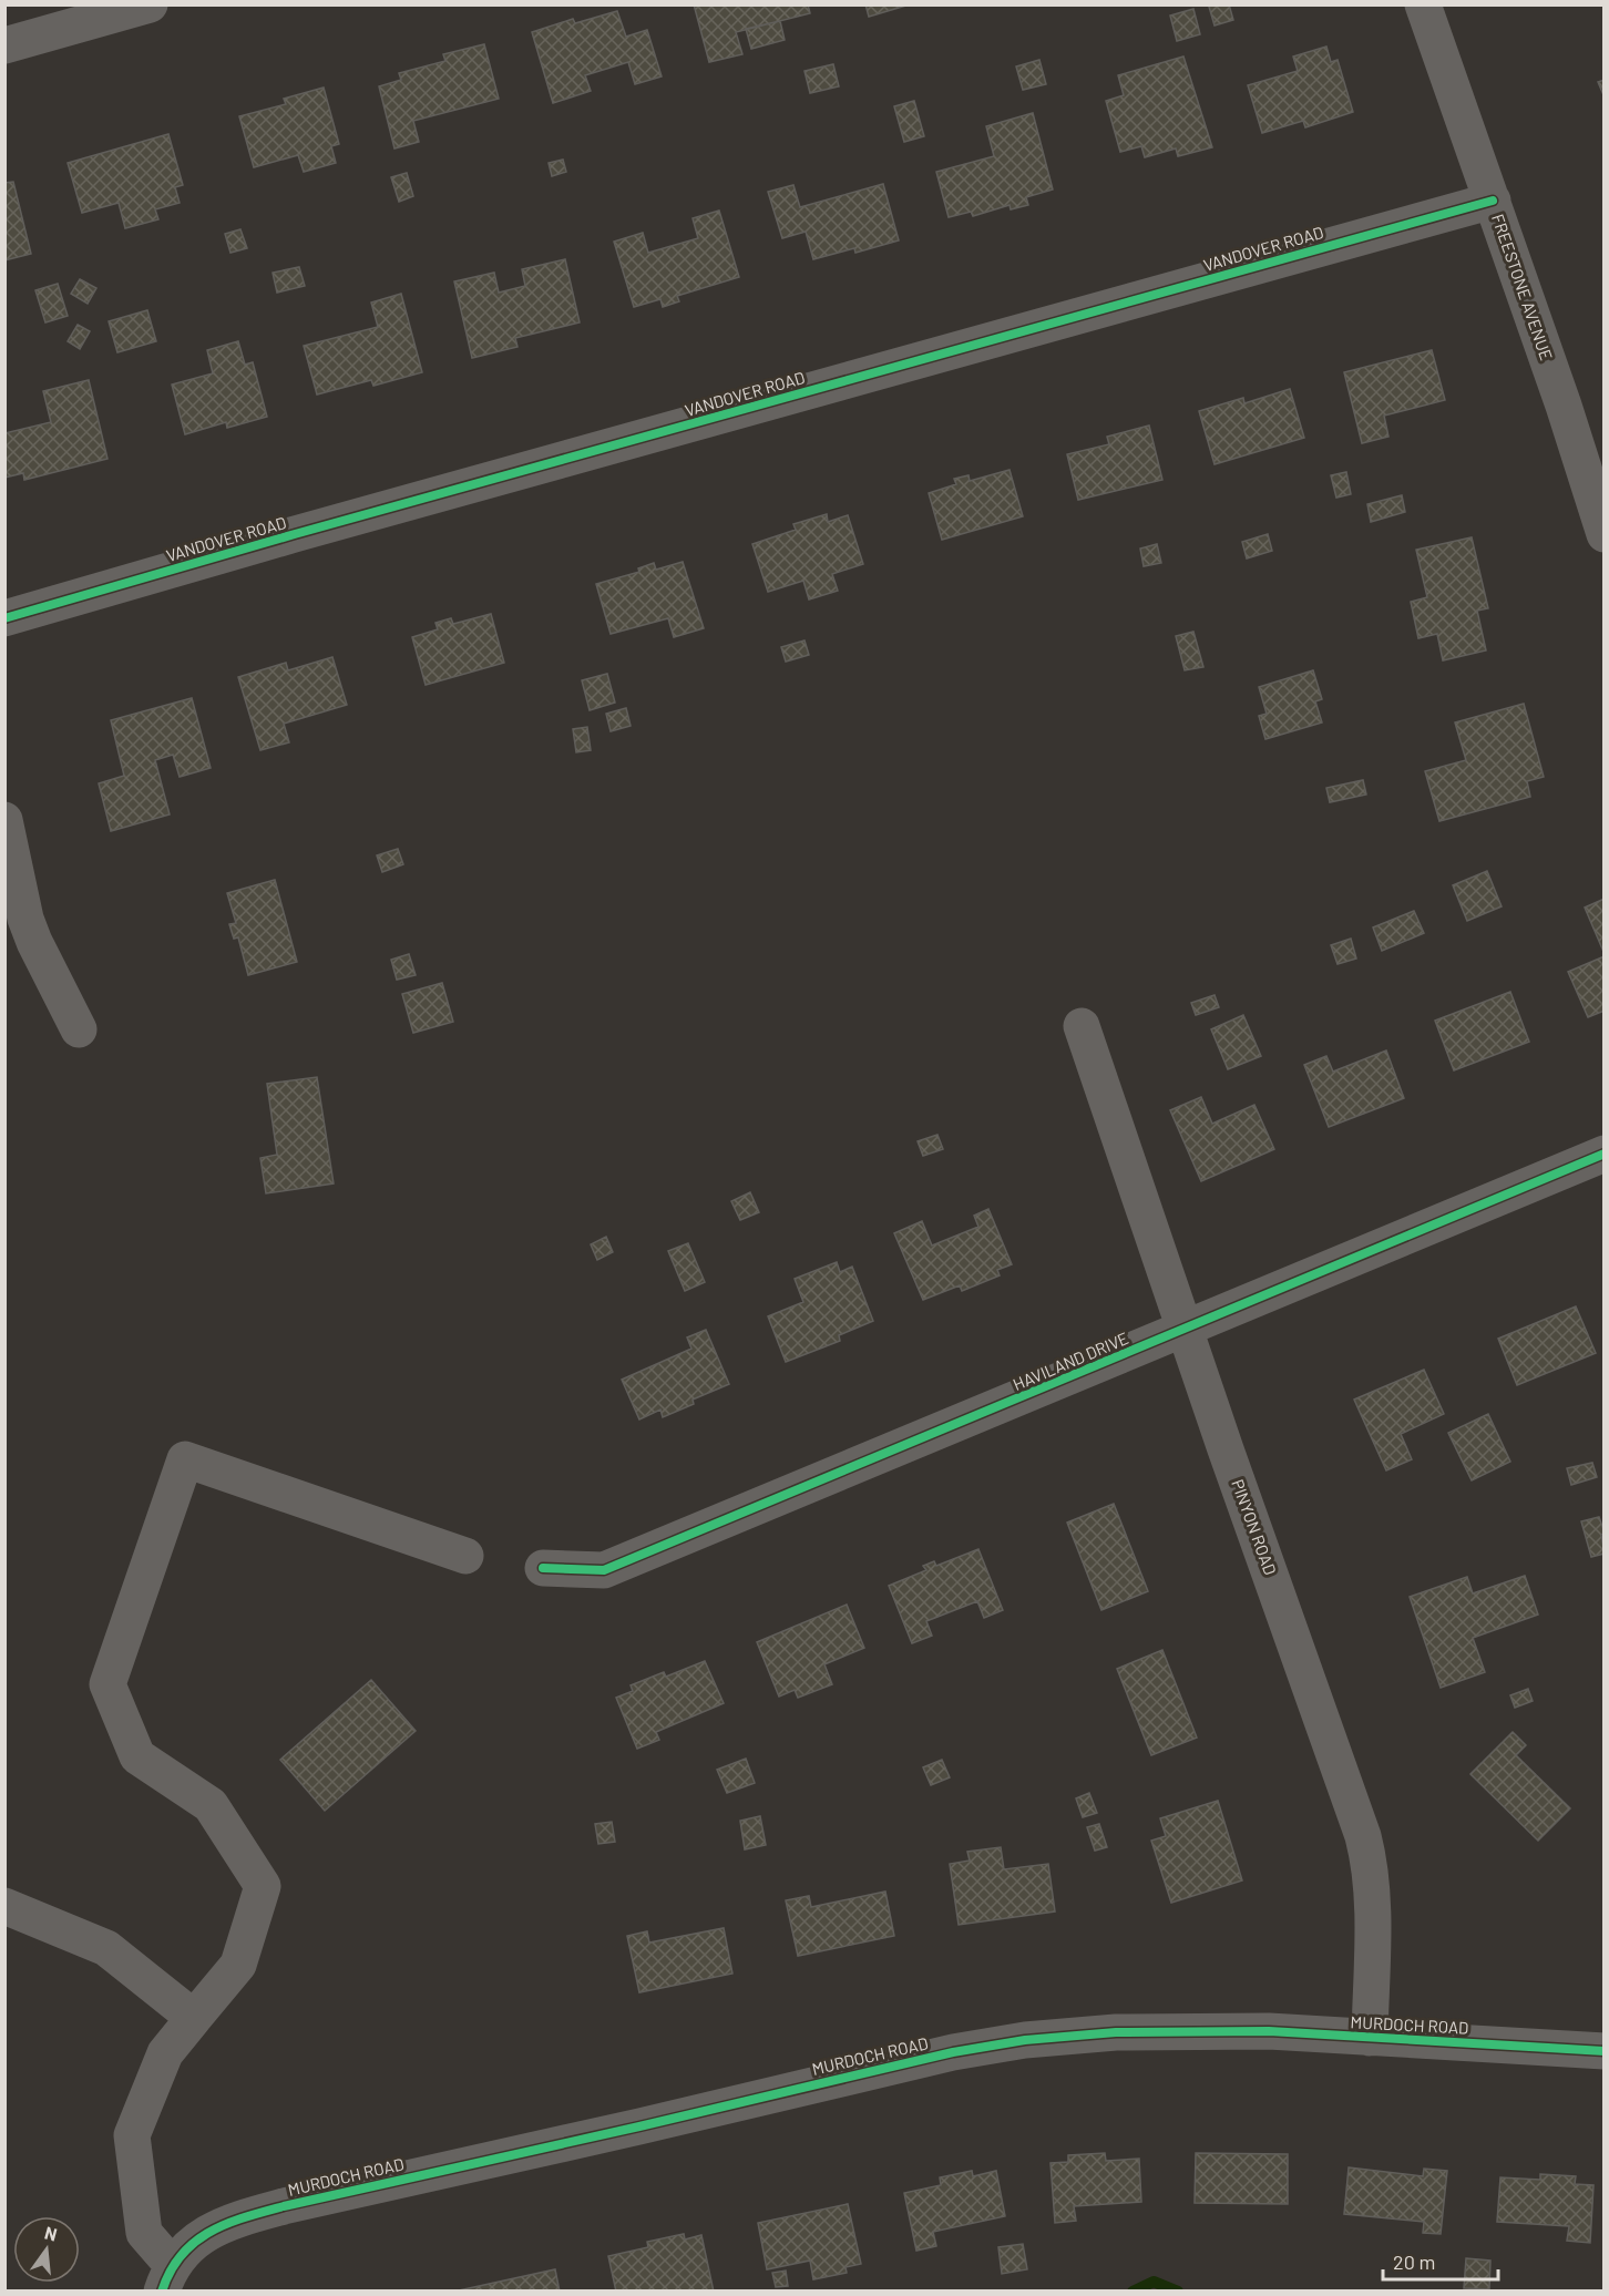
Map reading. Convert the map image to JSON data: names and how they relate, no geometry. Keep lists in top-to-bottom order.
{
  "streets": {
    "street": [
      "VANDOVER ROAD",
      "FREESTONE AVENUE",
      "HAVILAND DRIVE",
      "PINYON ROAD",
      "MURDOCH ROAD"
    ]
  },
  "crossings": [
    ["VANDOVER ROAD", "FREESTONE AVENUE"],
    ["HAVILAND DRIVE", "PINYON ROAD"],
    ["PINYON ROAD", "MURDOCH ROAD"]
  ],
  "scale_bar": "20 m",
  "north": "top"
}
